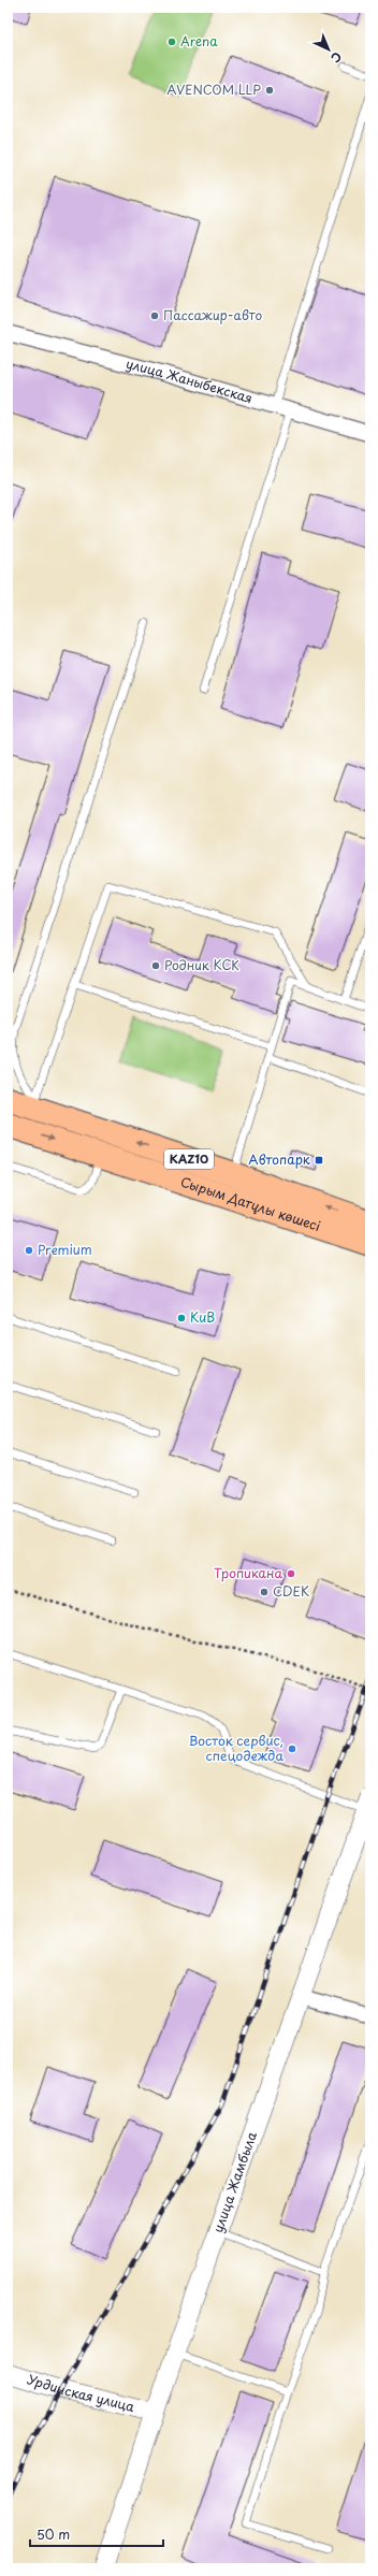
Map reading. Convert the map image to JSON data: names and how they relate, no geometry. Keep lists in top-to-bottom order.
{
  "streets": {
    "highway": ["KAZ10", "Сырым Датұлы көшесі"],
    "street": ["улица Жаныбекская", "улица Жамбыла", "Урдинская улица"]
  },
  "crossings": [
    ["улица Жамбыла", "Урдинская улица"]
  ],
  "places": {
    "other": [
      "Arena",
      "AVENCOM LLP",
      "Пассажир-авто",
      "Родник КСК",
      "Premium",
      "КиВ",
      "Тропикана",
      "CDEK",
      "Восток сервис, спецодежда"
    ],
    "transit": ["Автопарк"]
  },
  "scale_bar": "50 m",
  "north": "bottom right"
}
